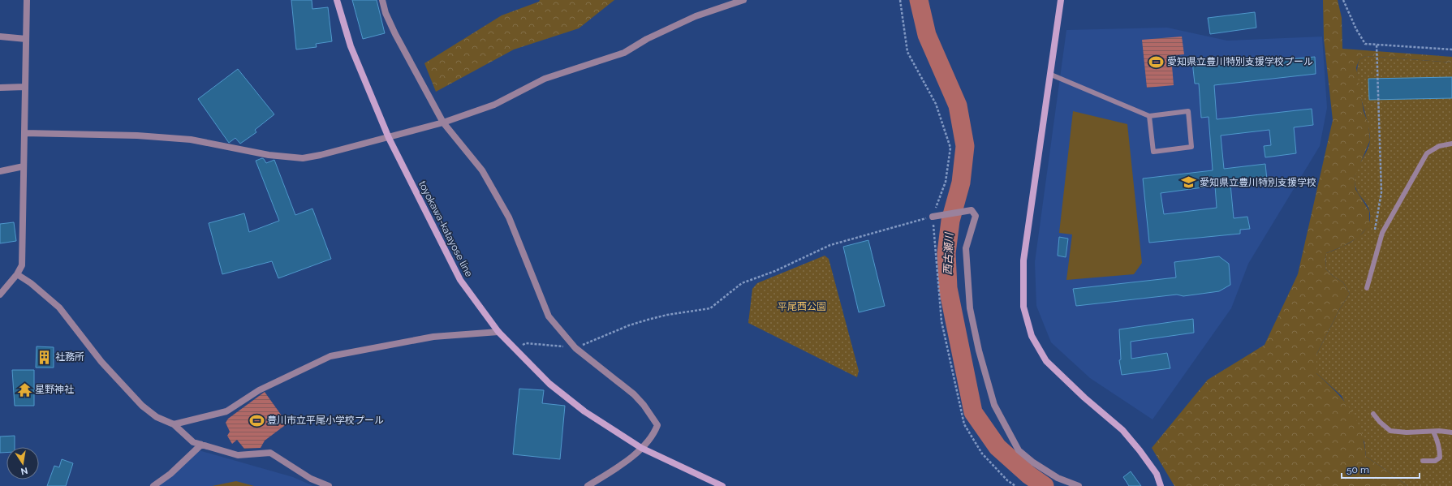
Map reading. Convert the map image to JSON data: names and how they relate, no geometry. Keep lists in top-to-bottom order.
{
  "streets": {
    "main road": ["toyokawa-katayose line"]
  },
  "water": ["西古瀬川"],
  "parks": ["平尾西公園"],
  "places": {
    "sports": ["愛知県立豊川特別支援学校プール", "豊川市立平尾小学校プール"],
    "school or university": ["愛知県立豊川特別支援学校"],
    "building": ["社務所"],
    "temple": ["星野神社"]
  },
  "scale_bar": "50 m",
  "north": "bottom"
}
